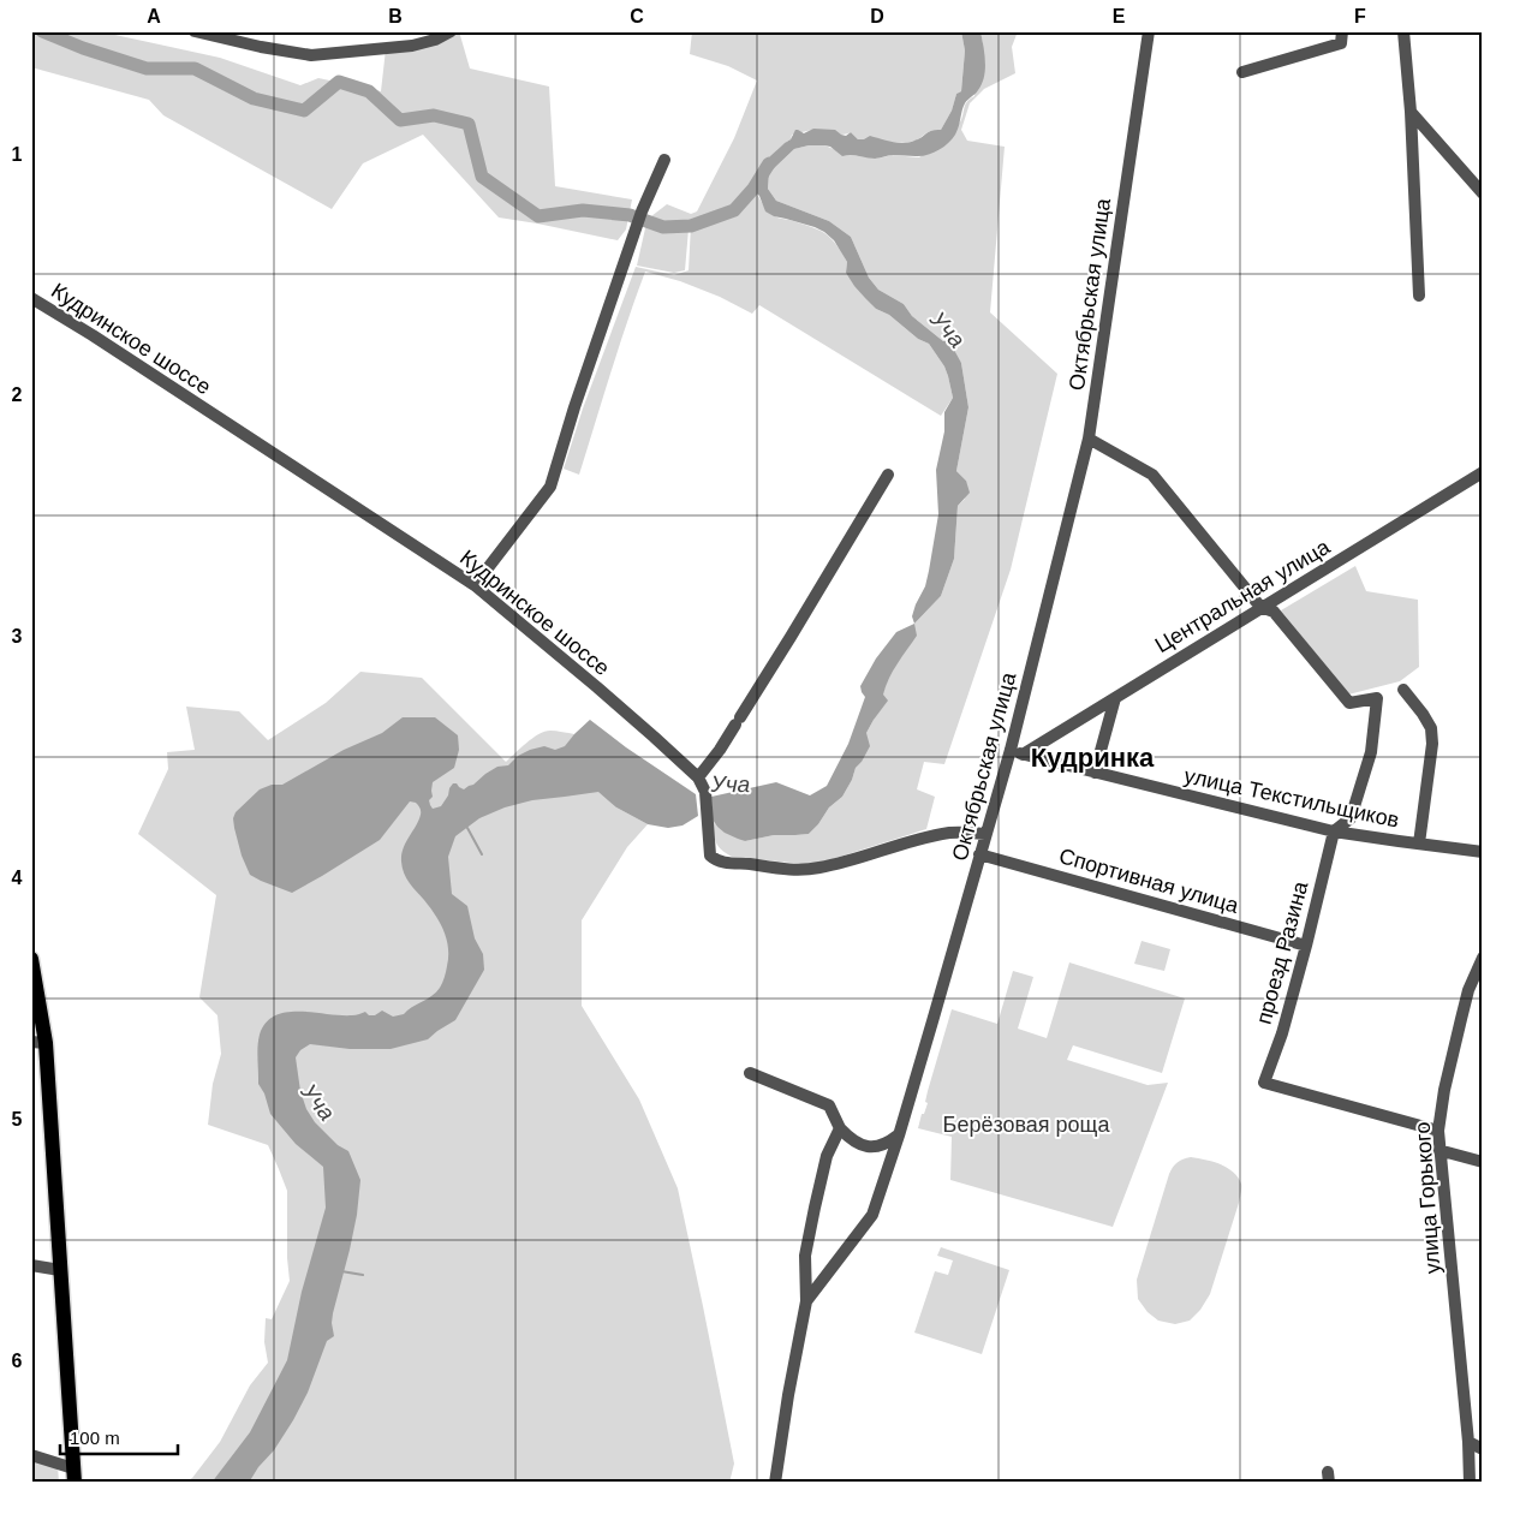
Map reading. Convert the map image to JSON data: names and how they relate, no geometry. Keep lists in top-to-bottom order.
{
  "streets": {
    "street": [
      "Октябрьская улица",
      "Кудринское шоссе",
      "Центральная улица",
      "улица Текстильщиков",
      "Спортивная улица",
      "проезд Разина",
      "улица Горького"
    ]
  },
  "crossings": [
    ["Октябрьская улица", "Кудринское шоссе"],
    ["Октябрьская улица", "улица Текстильщиков"],
    ["Октябрьская улица", "Спортивная улица"],
    ["Центральная улица", "улица Текстильщиков"],
    ["улица Текстильщиков", "проезд Разина"],
    ["Спортивная улица", "проезд Разина"],
    ["проезд Разина", "улица Горького"]
  ],
  "districts": ["Кудринка"],
  "water": ["Уча"],
  "parks": ["Берёзовая роща"],
  "scale_bar": "100 m",
  "grid": {
    "columns": [
      "A",
      "B",
      "C",
      "D",
      "E",
      "F"
    ],
    "rows": [
      "1",
      "2",
      "3",
      "4",
      "5",
      "6"
    ]
  }
}
